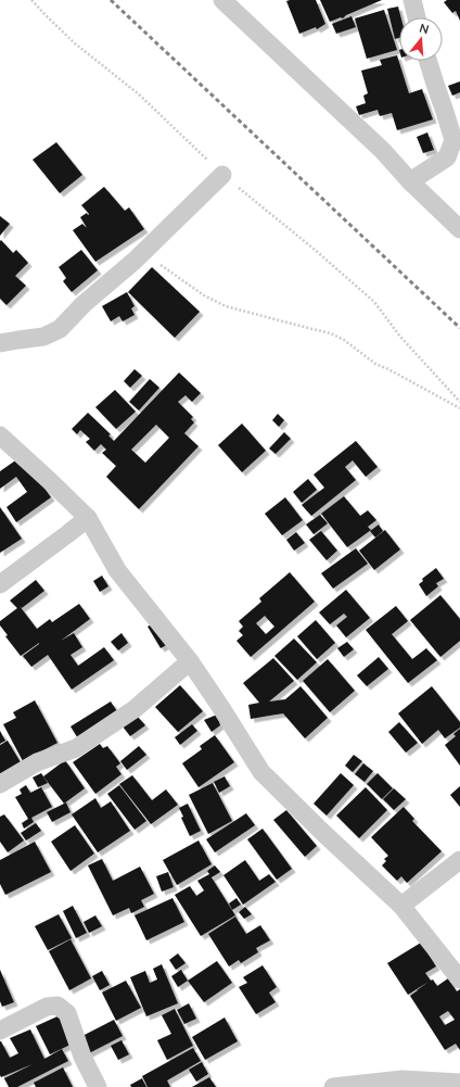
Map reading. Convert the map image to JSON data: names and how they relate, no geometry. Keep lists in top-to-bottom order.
{
  "north": "top"
}
